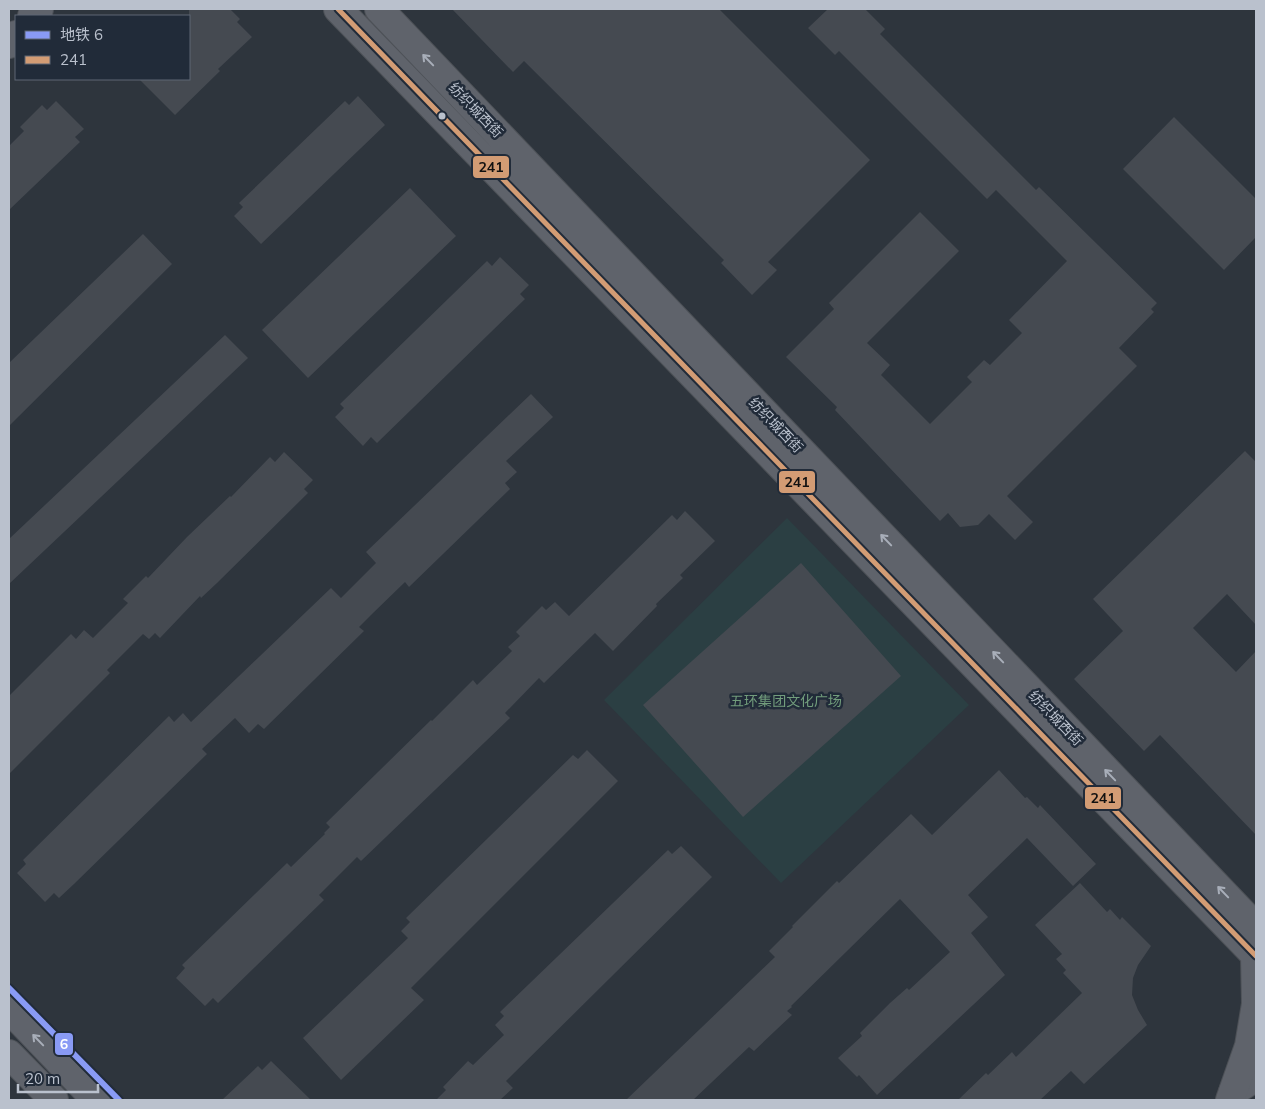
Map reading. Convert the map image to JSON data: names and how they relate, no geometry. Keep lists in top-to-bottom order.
{
  "streets": {
    "street": ["纺织城西街"]
  },
  "parks": ["五环集团文化广场"],
  "lines": ["transit line 241", "metro line 6"],
  "legend": ["地铁 6", "241"],
  "scale_bar": "20 m"
}
